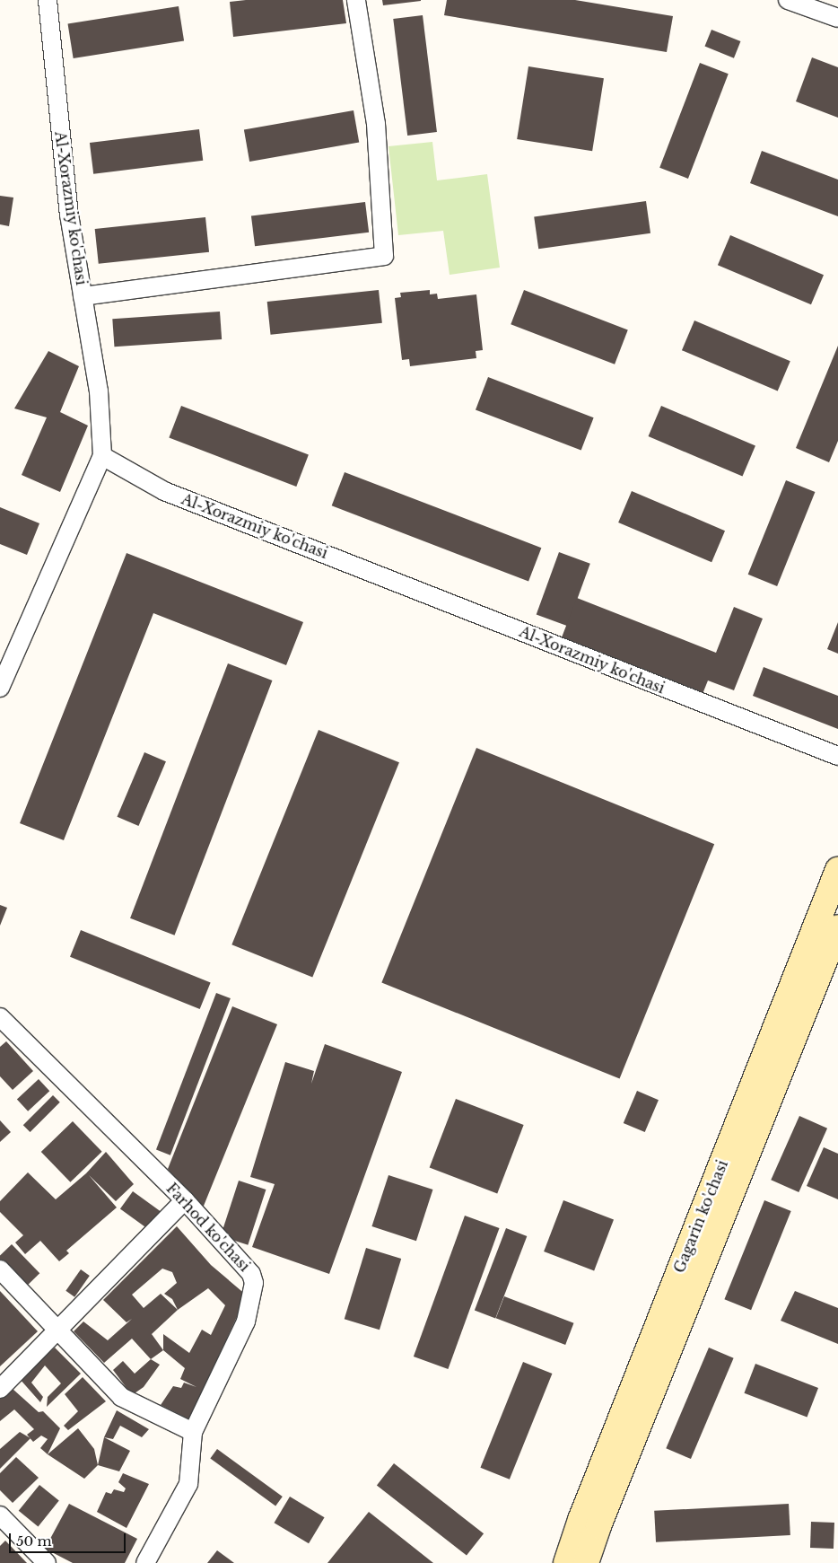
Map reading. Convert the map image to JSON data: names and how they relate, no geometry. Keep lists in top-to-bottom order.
{
  "streets": {
    "main road": ["Gagarin ko'chasi"],
    "street": ["Al-Xorazmiy ko'chasi", "Farhod ko'chasi"]
  },
  "scale_bar": "50 m"
}
